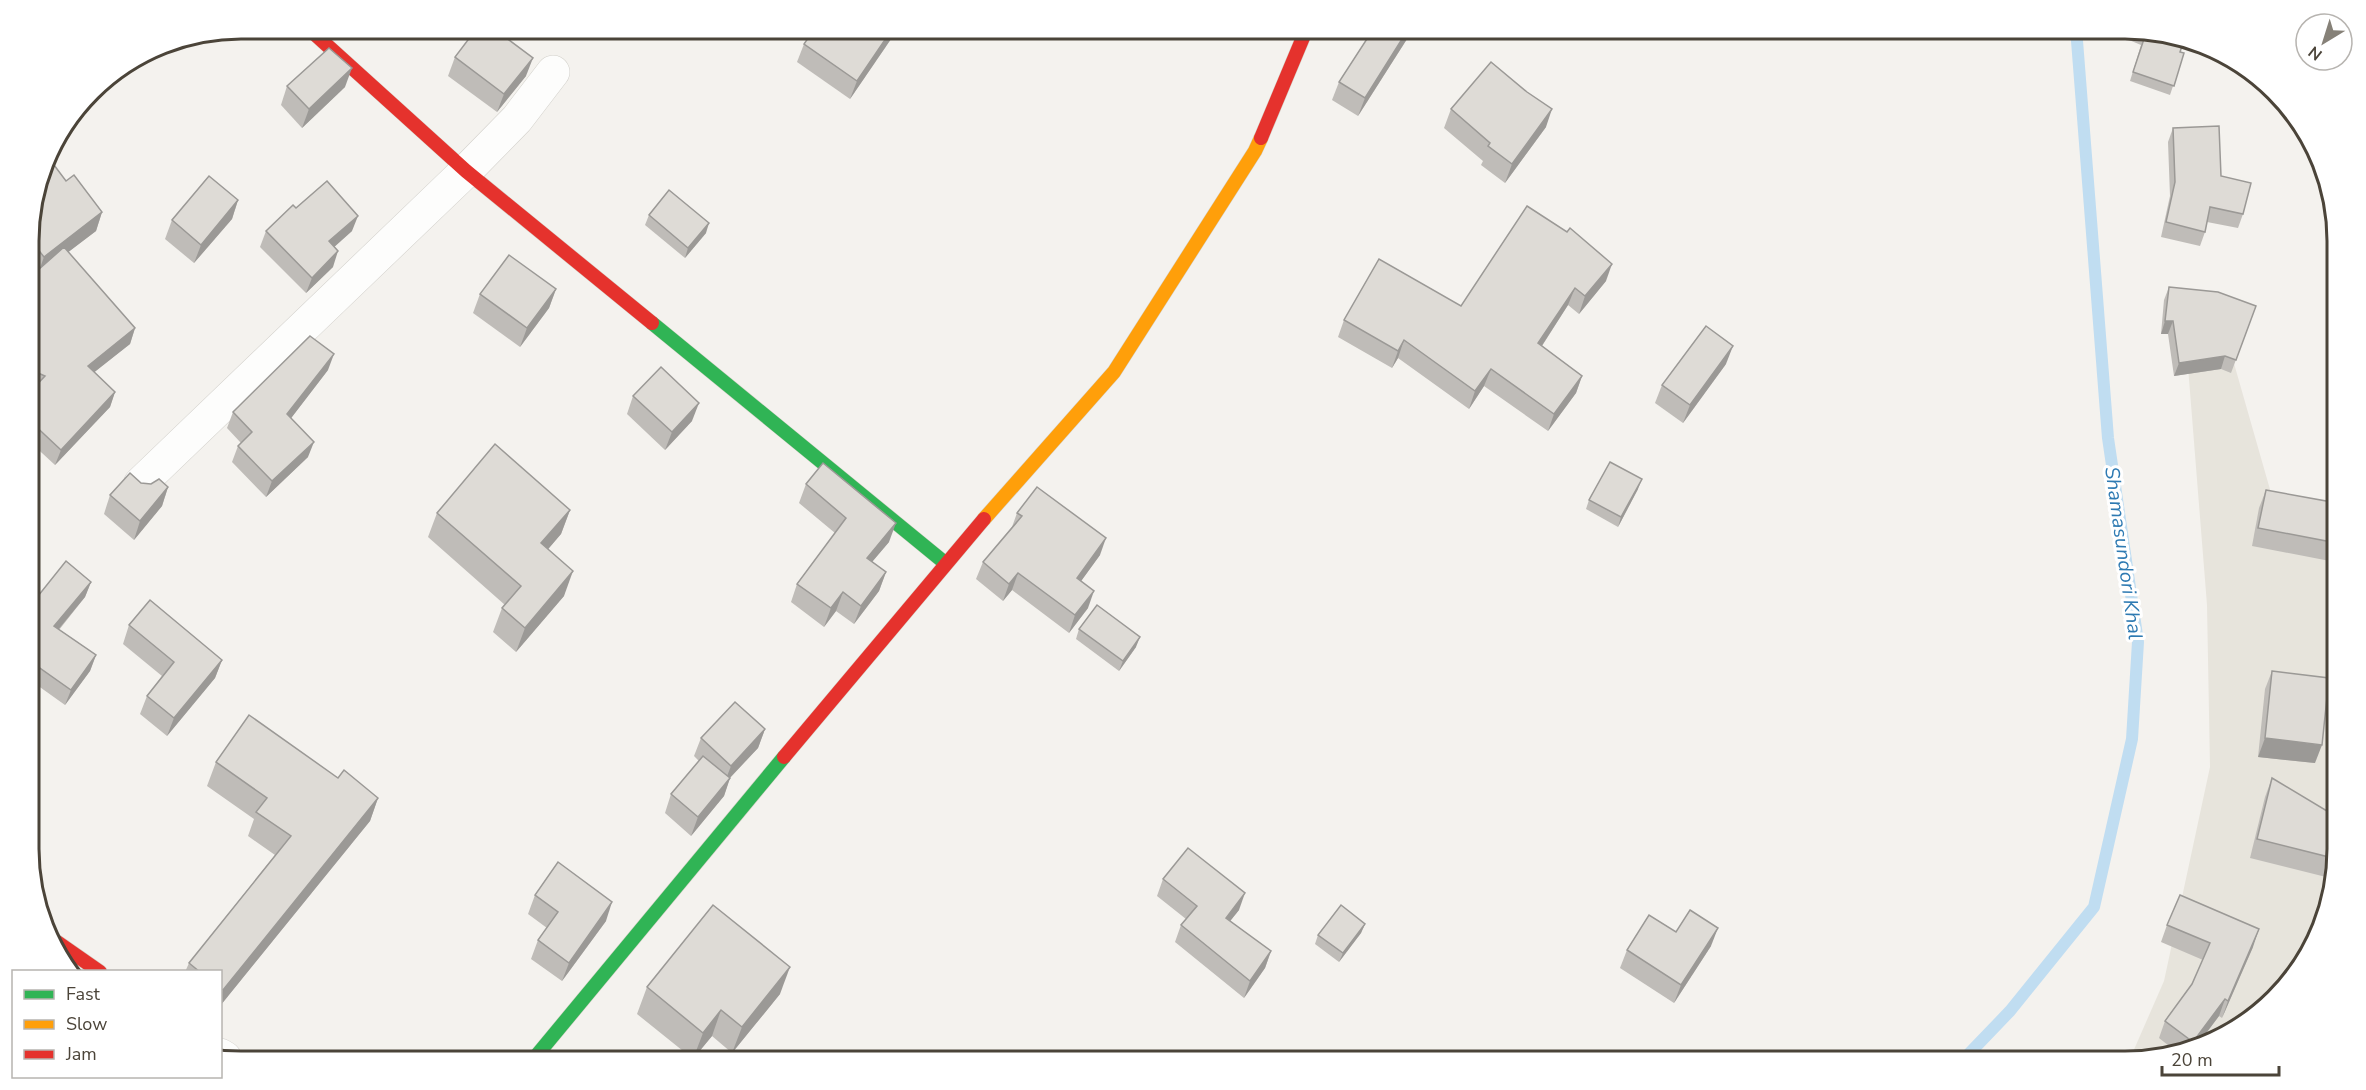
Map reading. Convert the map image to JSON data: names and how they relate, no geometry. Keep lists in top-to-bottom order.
{
  "water": ["Shamasundori Khal"],
  "legend": ["Fast", "Slow", "Jam"],
  "scale_bar": "20 m",
  "north": "bottom left"
}
